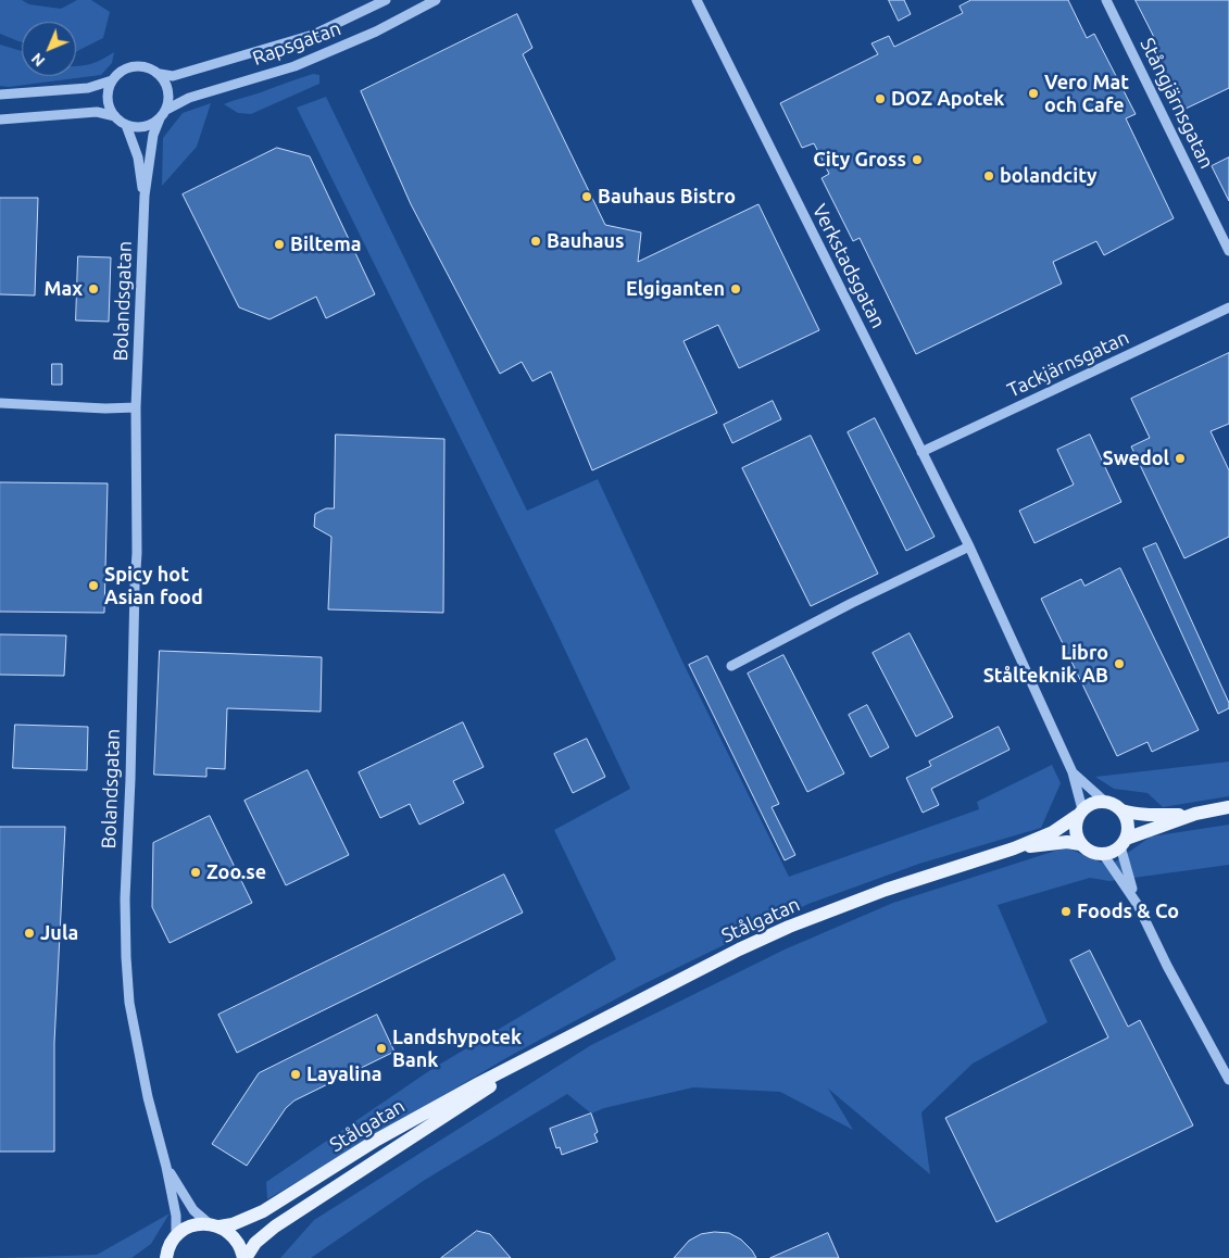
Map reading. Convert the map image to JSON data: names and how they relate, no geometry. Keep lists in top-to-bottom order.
{
  "streets": {
    "main road": ["Stålgatan"],
    "street": [
      "Rapsgatan",
      "Stångjärnsgatan",
      "Verkstadsgatan",
      "Bolandsgatan",
      "Tackjärnsgatan"
    ]
  },
  "crossings": [
    ["Rapsgatan", "Bolandsgatan"],
    ["Verkstadsgatan", "Tackjärnsgatan"],
    ["Verkstadsgatan", "Stålgatan"],
    ["Bolandsgatan", "Stålgatan"]
  ],
  "places": [
    "Vero Mat och Cafe",
    "DOZ Apotek",
    "City Gross",
    "bolandcity",
    "Bauhaus Bistro",
    "Bauhaus",
    "Biltema",
    "Max",
    "Elgiganten",
    "Swedol",
    "Spicy hot Asian food",
    "Libro Stålteknik AB",
    "Zoo.se",
    "Foods & Co",
    "Jula",
    "Landshypotek Bank",
    "Layalina"
  ],
  "north": "bottom left"
}
